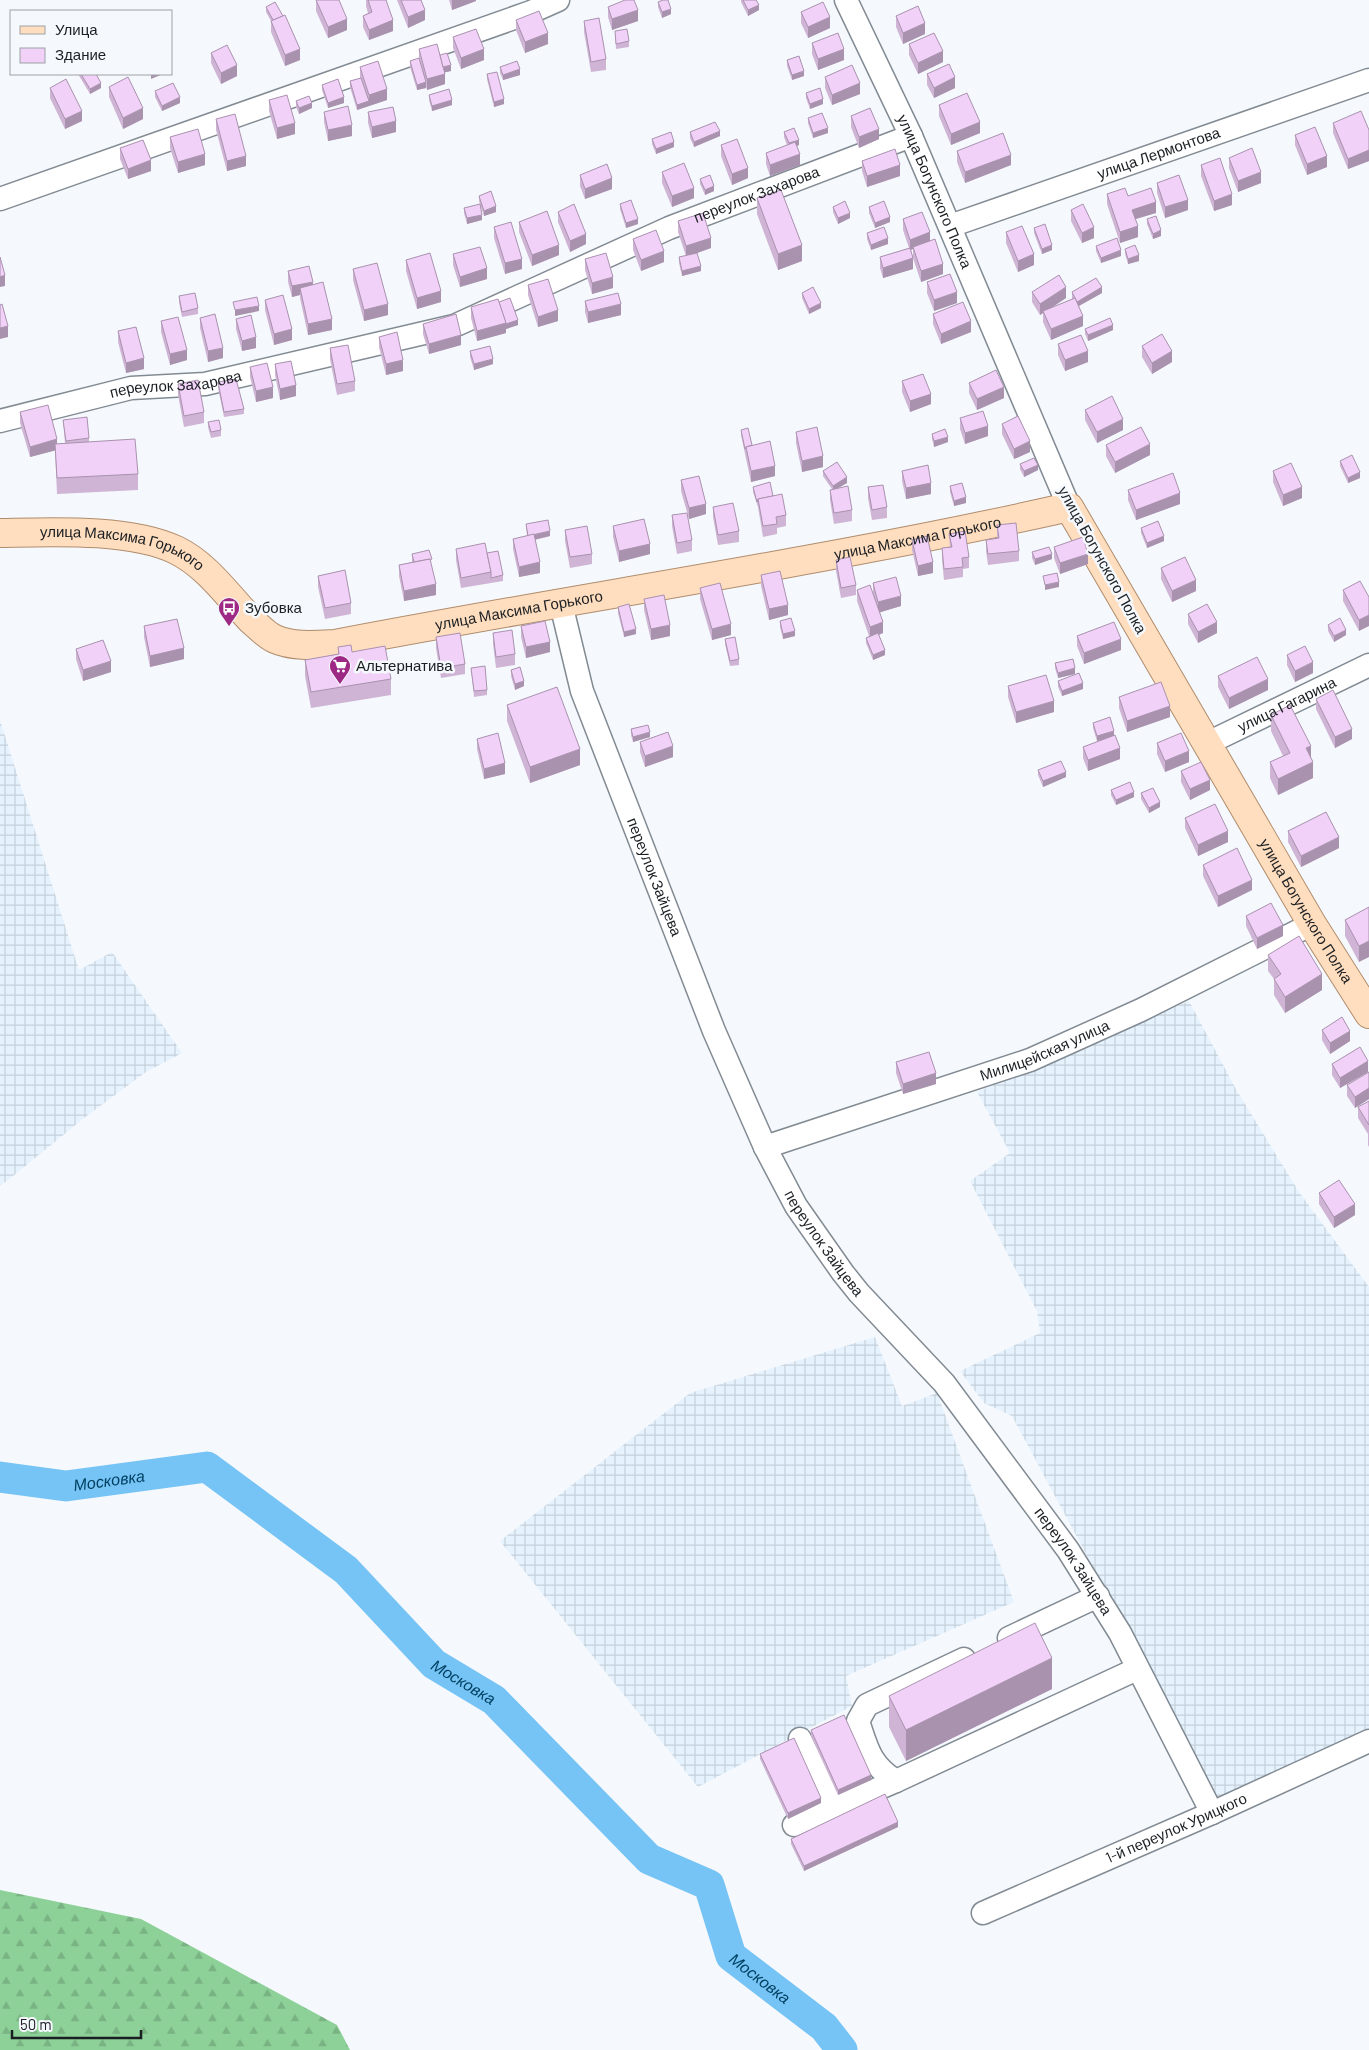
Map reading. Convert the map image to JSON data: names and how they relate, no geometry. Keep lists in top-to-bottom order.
{
  "streets": {
    "main road": ["улица Богунского Полка", "улица Максима Горького"],
    "street": [
      "улица Лермонтова",
      "переулок Захарова",
      "улица Гагарина",
      "переулок Зайцева",
      "Милицейская улица",
      "1-й переулок Урицкого"
    ]
  },
  "crossings": [
    ["улица Лермонтова", "улица Богунского Полка"],
    ["улица Богунского Полка", "переулок Захарова"],
    ["улица Богунского Полка", "улица Максима Горького"],
    ["улица Богунского Полка", "улица Гагарина"],
    ["улица Богунского Полка", "Милицейская улица"],
    ["улица Максима Горького", "переулок Зайцева"],
    ["переулок Зайцева", "Милицейская улица"],
    ["переулок Зайцева", "1-й переулок Урицкого"]
  ],
  "water": ["Московка"],
  "places": {
    "bus stop": ["Зубовка"],
    "supermarket": ["Альтернатива"]
  },
  "legend": ["Улица", "Здание"],
  "scale_bar": "50 m"
}
